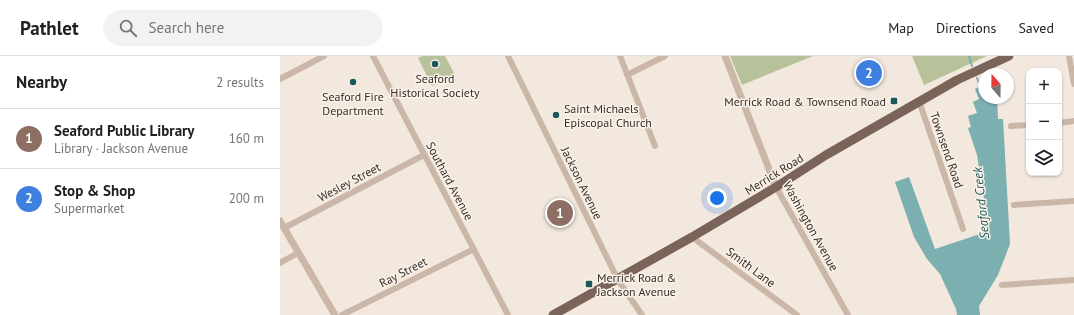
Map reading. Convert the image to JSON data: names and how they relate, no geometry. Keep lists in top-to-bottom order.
{
  "streets": {
    "main road": ["Merrick Road"],
    "street": [
      "Townsend Road",
      "Southard Avenue",
      "Wesley Street",
      "Jackson Avenue",
      "Washington Avenue",
      "Smith Lane",
      "Ray Street"
    ]
  },
  "crossings": [
    ["Townsend Road", "Merrick Road"],
    ["Merrick Road", "Jackson Avenue"],
    ["Merrick Road", "Washington Avenue"],
    ["Merrick Road", "Smith Lane"],
    ["Southard Avenue", "Wesley Street"],
    ["Southard Avenue", "Ray Street"]
  ],
  "water": ["Seaford Creek"],
  "places": {
    "other": ["Seaford Historical Society", "Seaford Fire Department", "Saint Michaels Episcopal Church"],
    "transit": ["Merrick Road & Townsend Road", "Merrick Road & Jackson Avenue"]
  },
  "north": "top",
  "page": {
    "header": "Pathlet",
    "search": "Search here",
    "nav": ["Map", "Directions", "Saved"],
    "heading": ["Nearby", "2 results"],
    "pins": ["2", "1"],
    "map_buttons": ["+", "−"],
    "list": [
      {
        "mark": "1",
        "name": "Seaford Public Library",
        "note": "Library · Jackson Avenue",
        "value": "160 m"
      },
      {
        "mark": "2",
        "name": "Stop & Shop",
        "note": "Supermarket",
        "value": "200 m"
      }
    ]
  }
}
